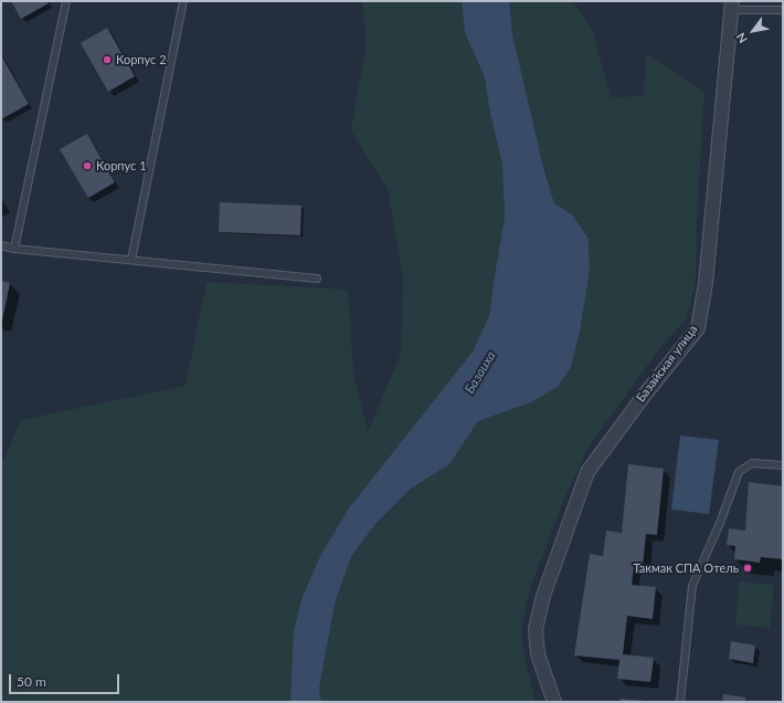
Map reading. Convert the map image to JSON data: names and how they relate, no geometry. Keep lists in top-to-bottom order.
{
  "streets": {
    "street": ["Базайская улица"]
  },
  "water": ["Базаиха"],
  "places": ["Корпус 2", "Корпус 1", "Такмак СПА Отель"],
  "scale_bar": "50 m",
  "north": "bottom left"
}
